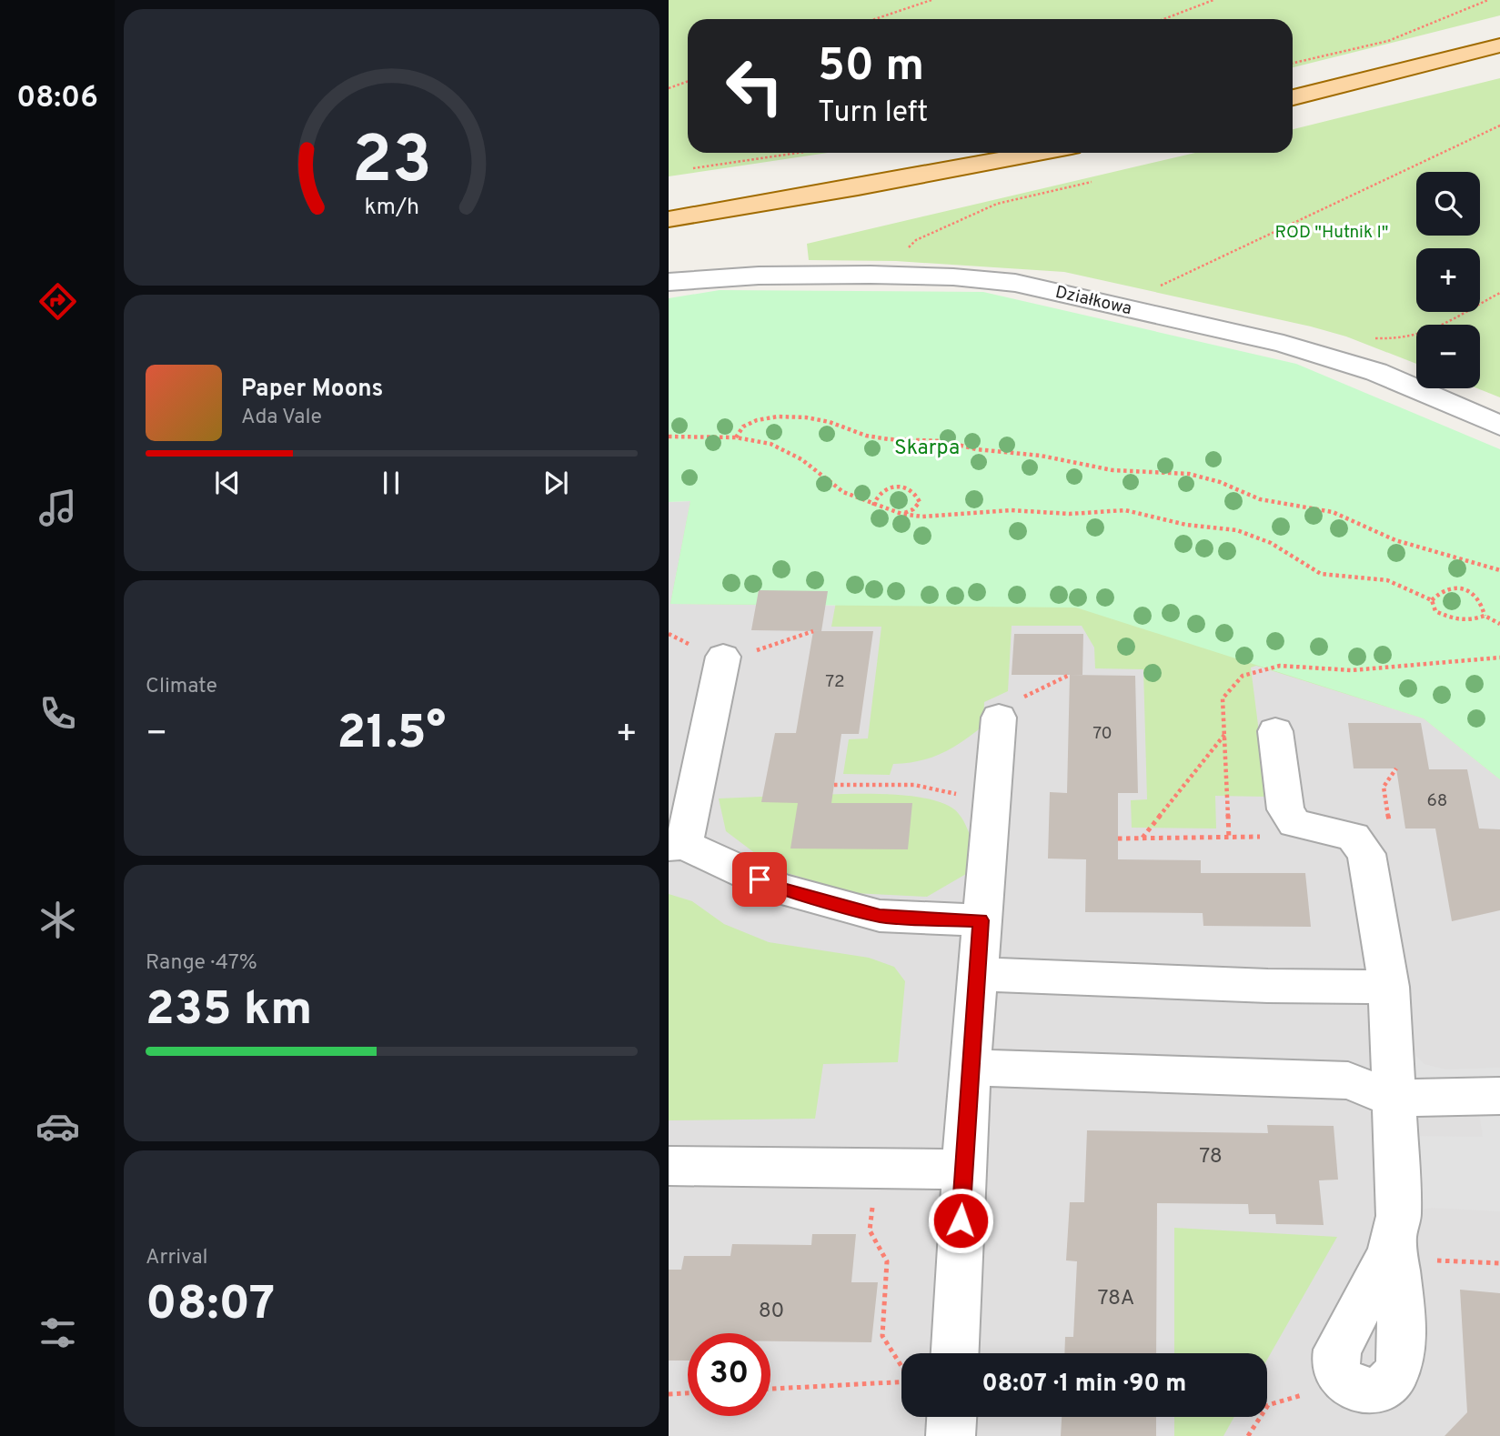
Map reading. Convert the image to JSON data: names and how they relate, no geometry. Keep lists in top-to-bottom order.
{
  "streets": {
    "street": ["Działkowa"]
  },
  "parks": ["ROD \"Hutnik I\"", "Skarpa"],
  "house_numbers": [
    "72",
    "70",
    "68",
    "78",
    "78A",
    "80"
  ],
  "page": {
    "tabs": "08:06",
    "turn": ["50 m", "Turn left"],
    "map_buttons": ["+", "−"],
    "song": ["Paper Moons", "Ada Vale"],
    "tile": [
      "Climate",
      ["Range · 47%", "235 km"],
      ["Arrival", "08:07"]
    ],
    "heat": ["−", "21.5°", "+"],
    "limit": "30",
    "trip": "08:07 · 1 min · 90 m",
    "gauge": ["23", "km/h"]
  }
}
